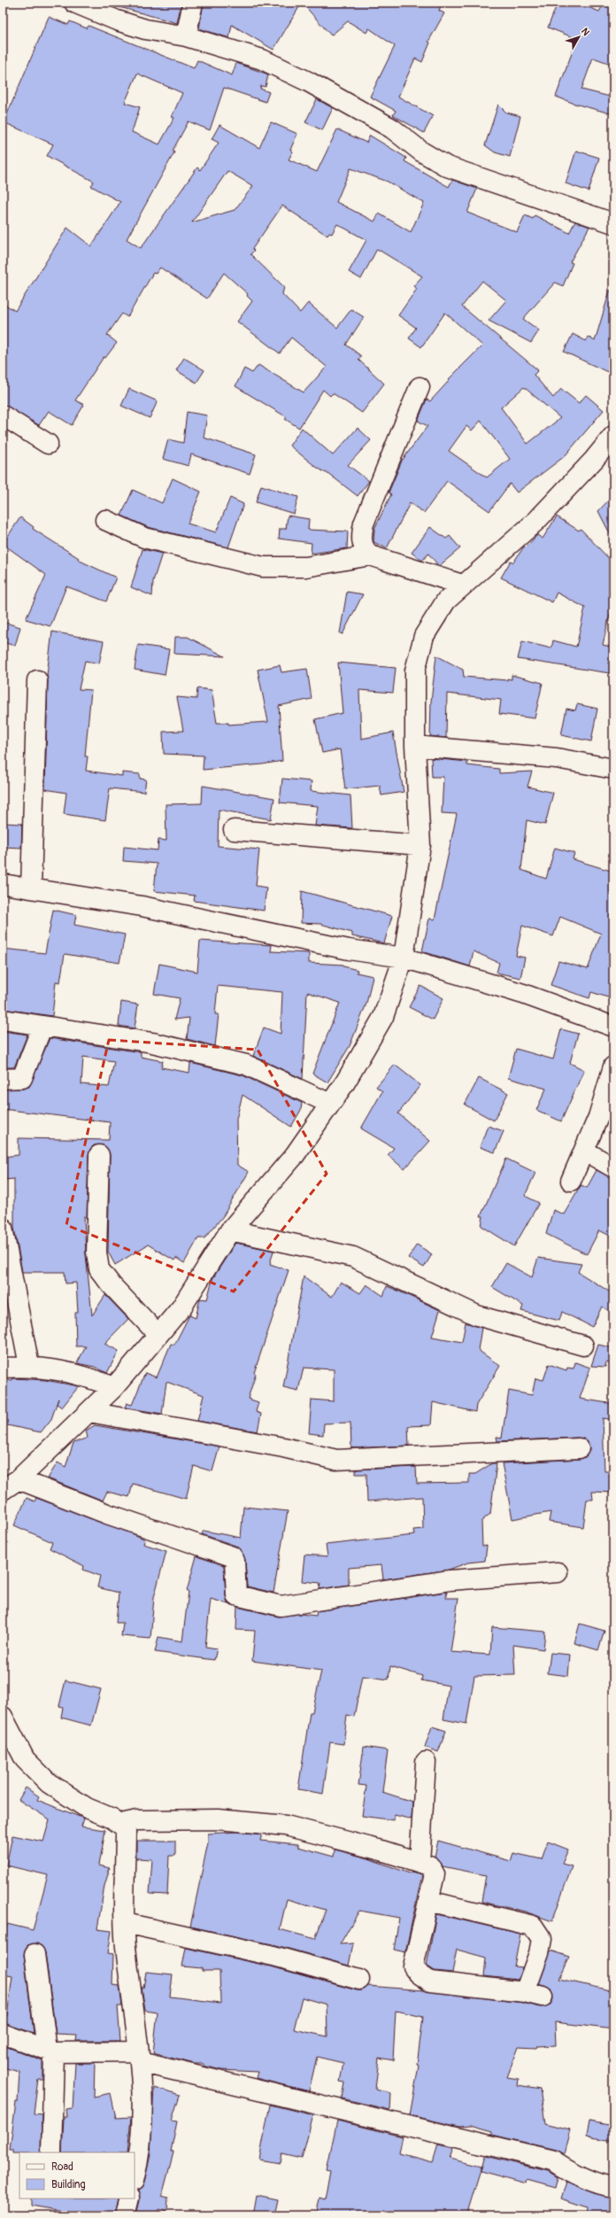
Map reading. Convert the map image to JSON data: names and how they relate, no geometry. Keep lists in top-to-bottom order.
{
  "legend": ["Road", "Building"],
  "north": "top right"
}
